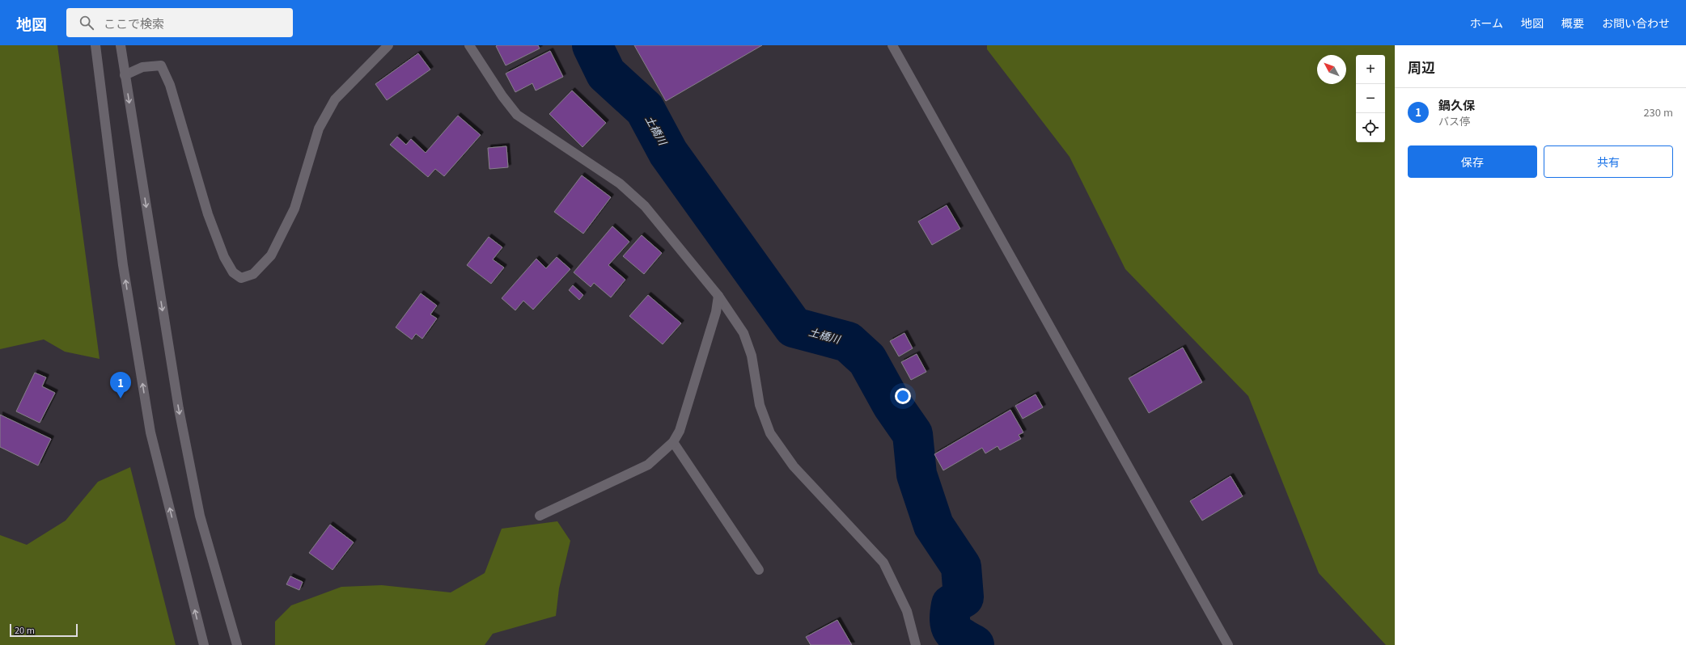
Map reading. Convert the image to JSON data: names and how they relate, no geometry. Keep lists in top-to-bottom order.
{
  "water": ["土橋川"],
  "scale_bar": "20 m",
  "north": "top left",
  "page": {
    "header": "地図",
    "search": "ここで検索",
    "nav": [
      "ホーム",
      "地図",
      "概要",
      "お問い合わせ"
    ],
    "heading": "周辺",
    "map_buttons": ["+", "−"],
    "list": [
      {
        "mark": "1",
        "name": "鍋久保",
        "note": "バス停",
        "value": "230 m"
      }
    ],
    "buttons": ["保存", "共有"],
    "pins": "1",
    "scale": "20 m"
  }
}
